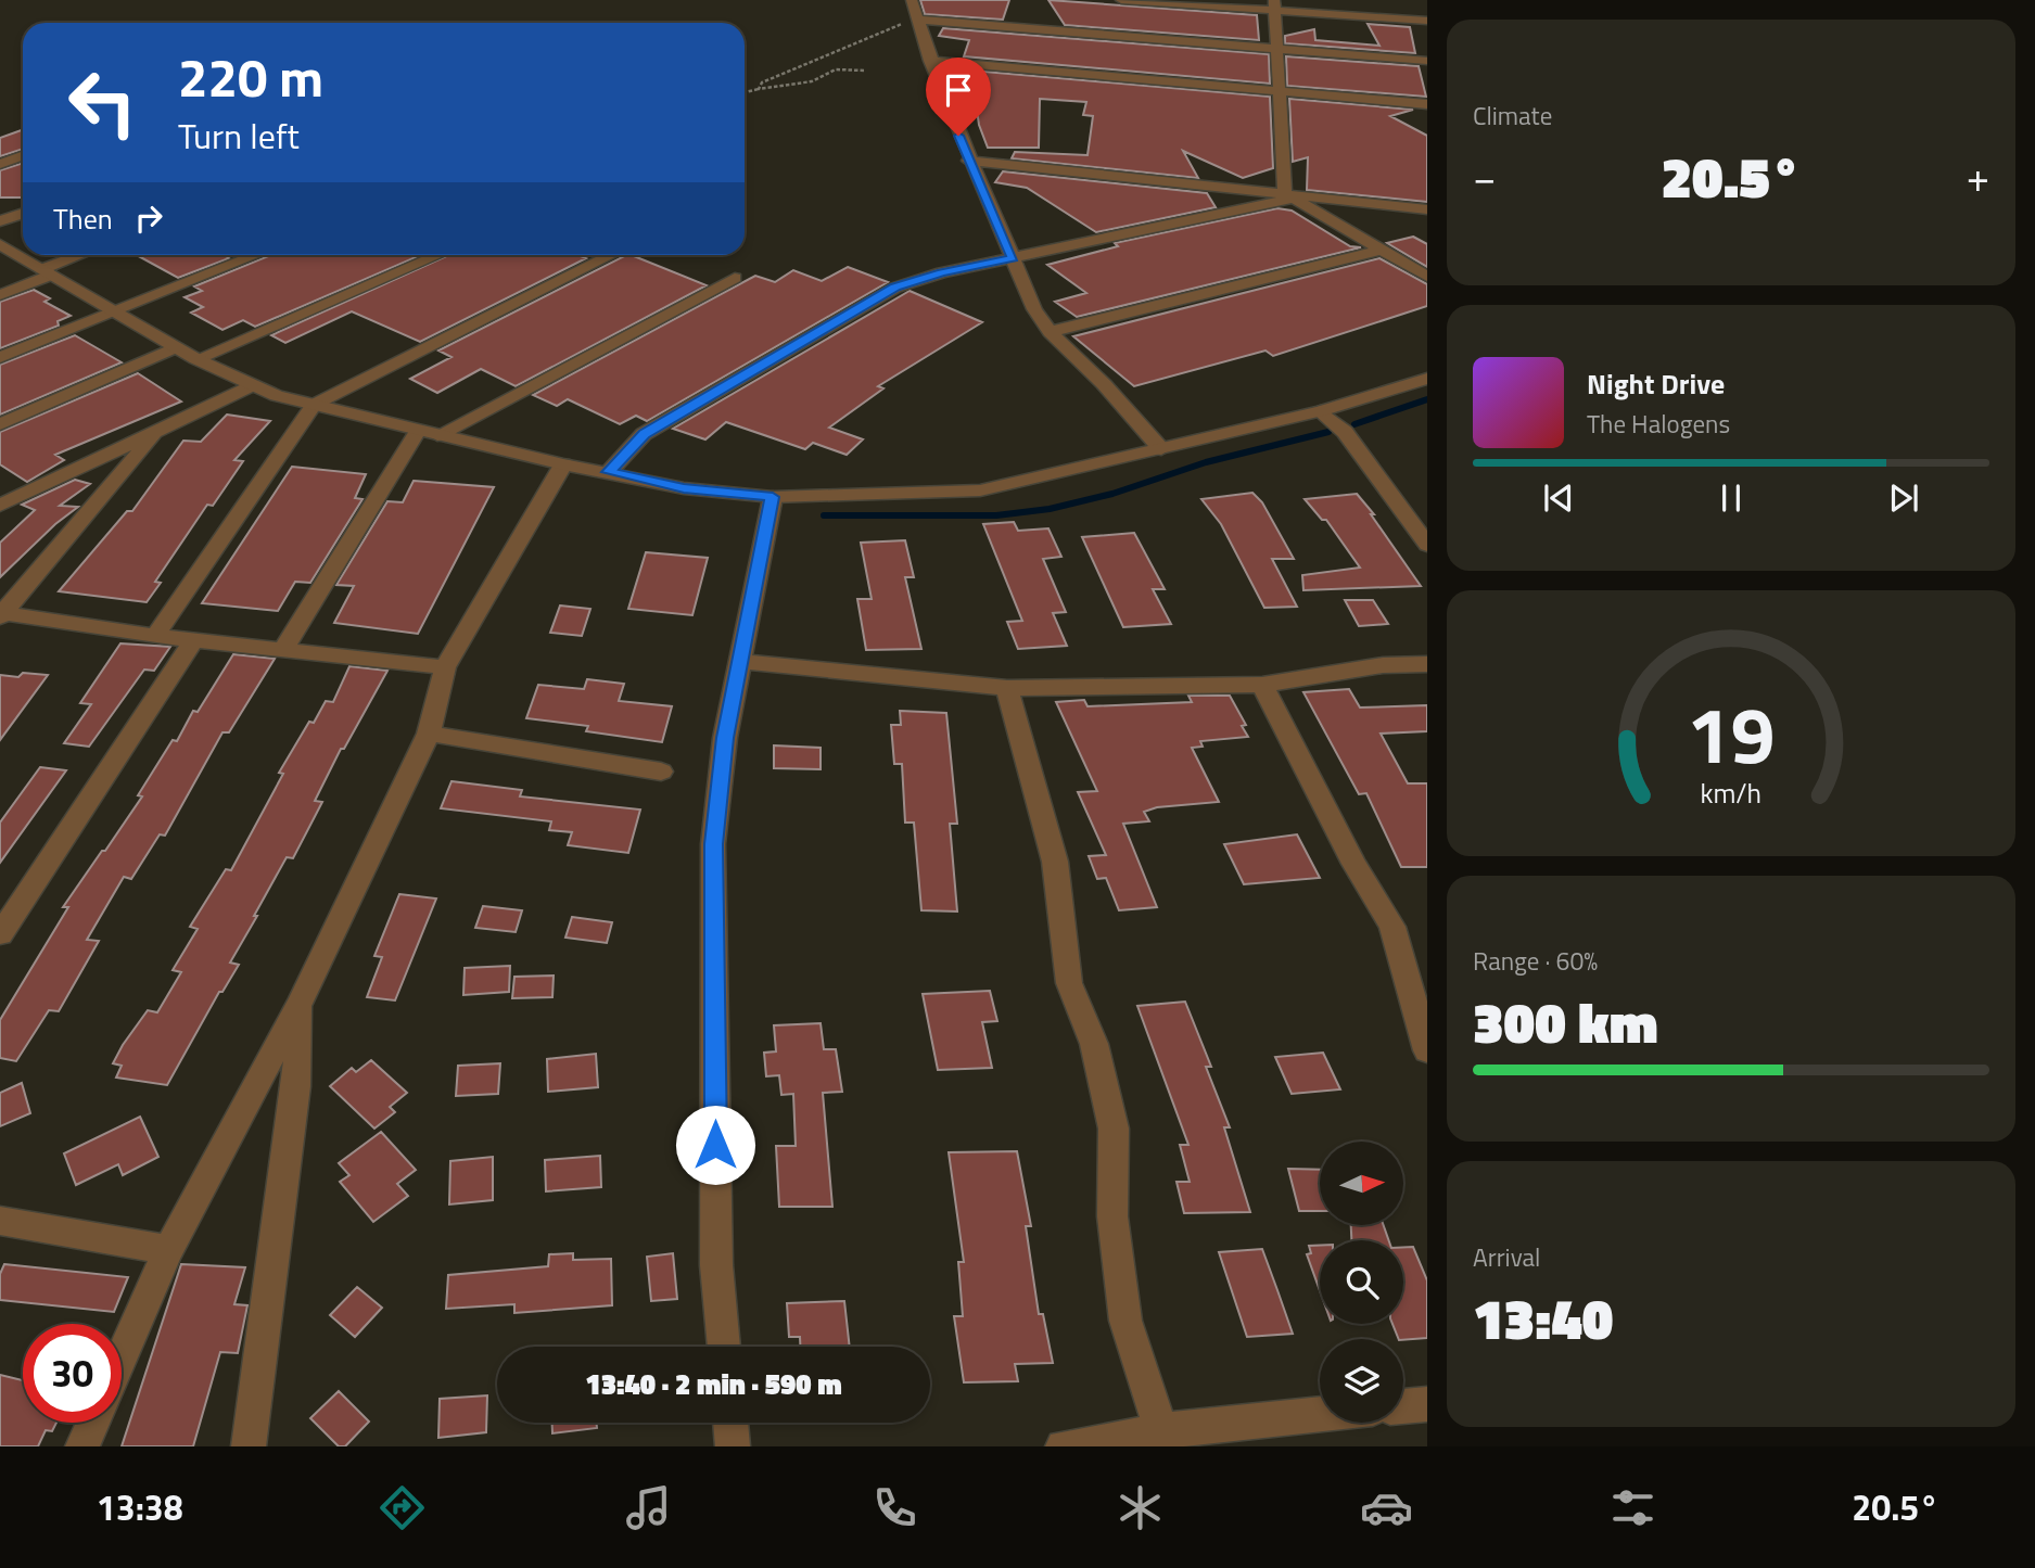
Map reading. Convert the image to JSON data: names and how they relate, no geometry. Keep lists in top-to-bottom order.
{
  "north": "right",
  "page": {
    "tile": [
      "Climate",
      ["Range · 60%", "300 km"],
      ["Arrival", "13:40"]
    ],
    "turn": ["220 m", "Turn left"],
    "heat": ["−", "20.5°", "+"],
    "then": "Then",
    "song": ["Night Drive", "The Halogens"],
    "limit": "30",
    "trip": "13:40 · 2 min · 590 m",
    "tabs": ["13:38", "20.5°"],
    "gauge": ["19", "km/h"]
  }
}
